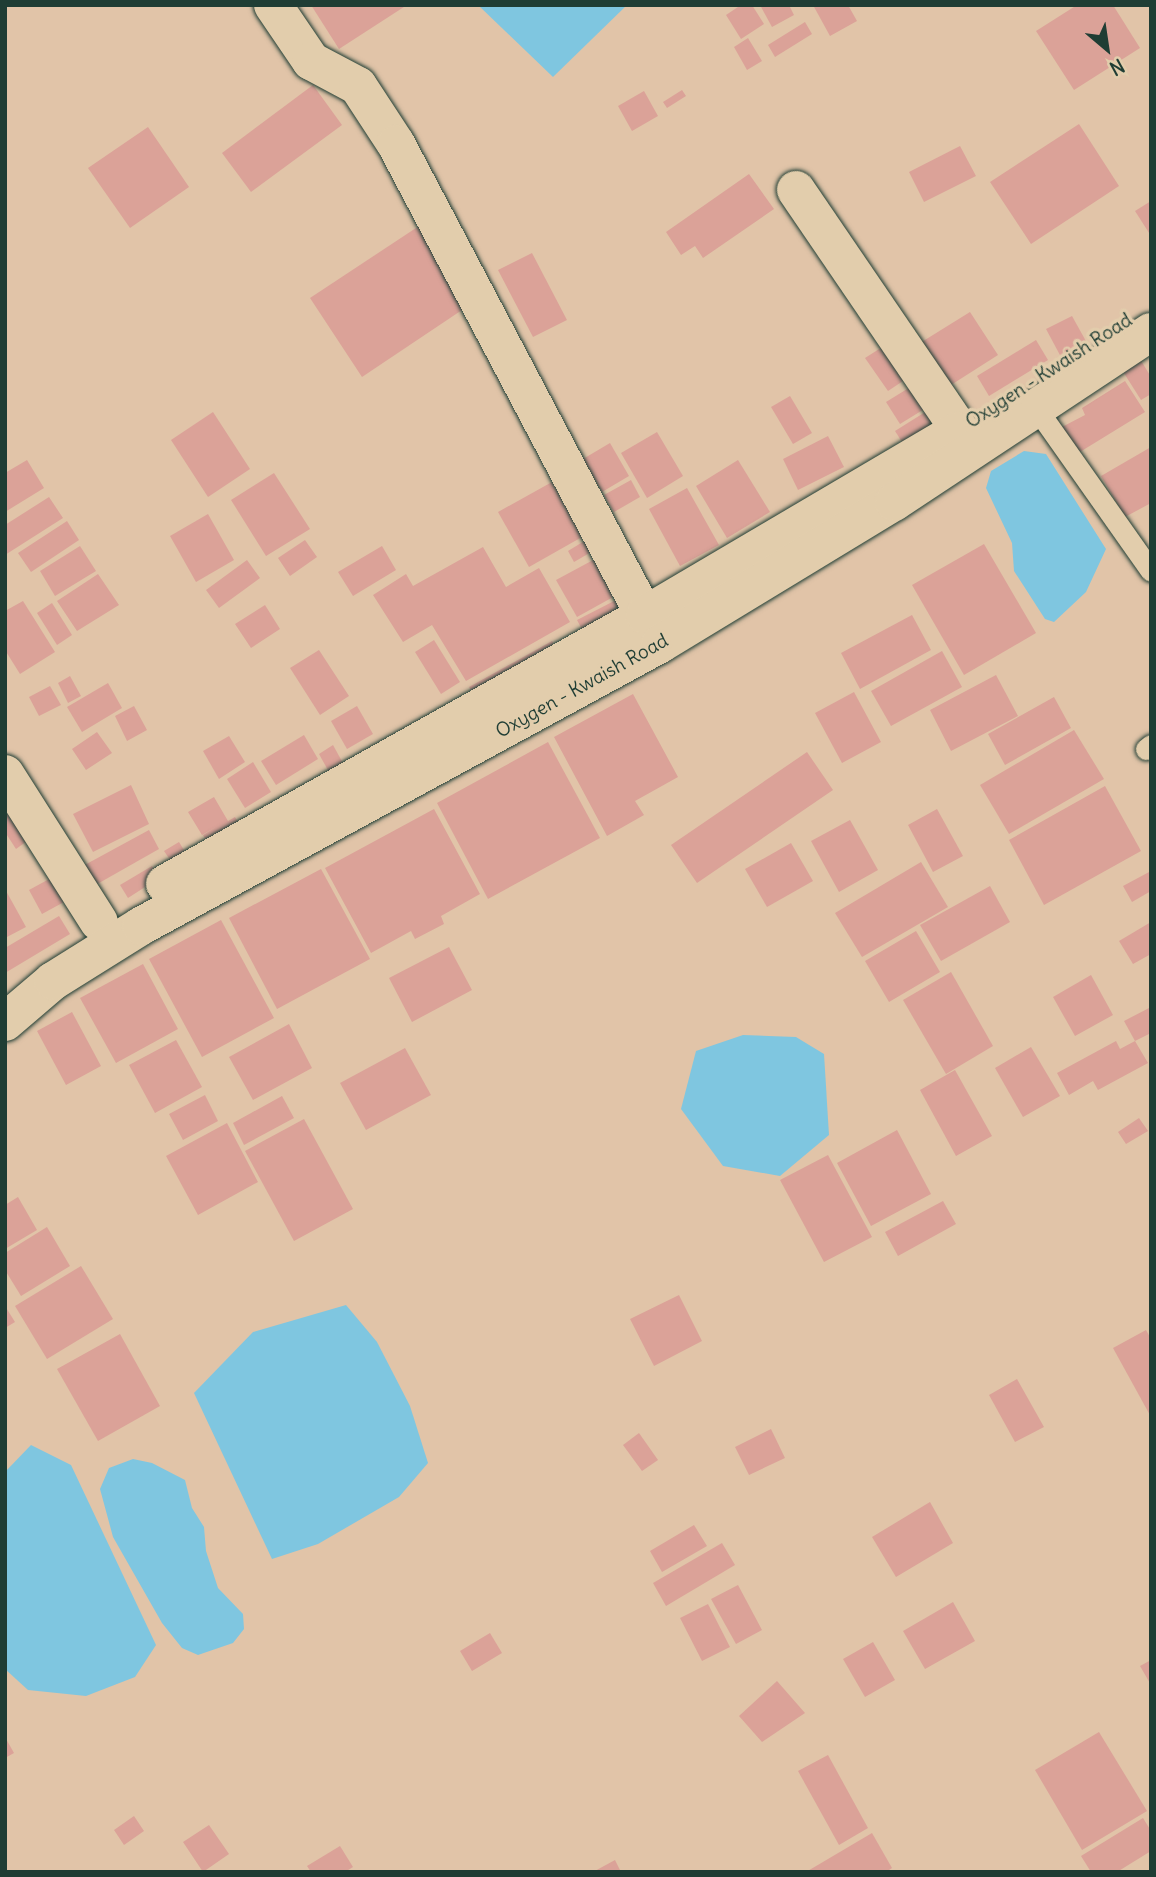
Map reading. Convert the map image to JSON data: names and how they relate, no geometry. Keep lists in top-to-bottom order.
{
  "streets": {
    "main road": ["Oxygen - Kwaish Road"]
  },
  "north": "bottom right"
}
